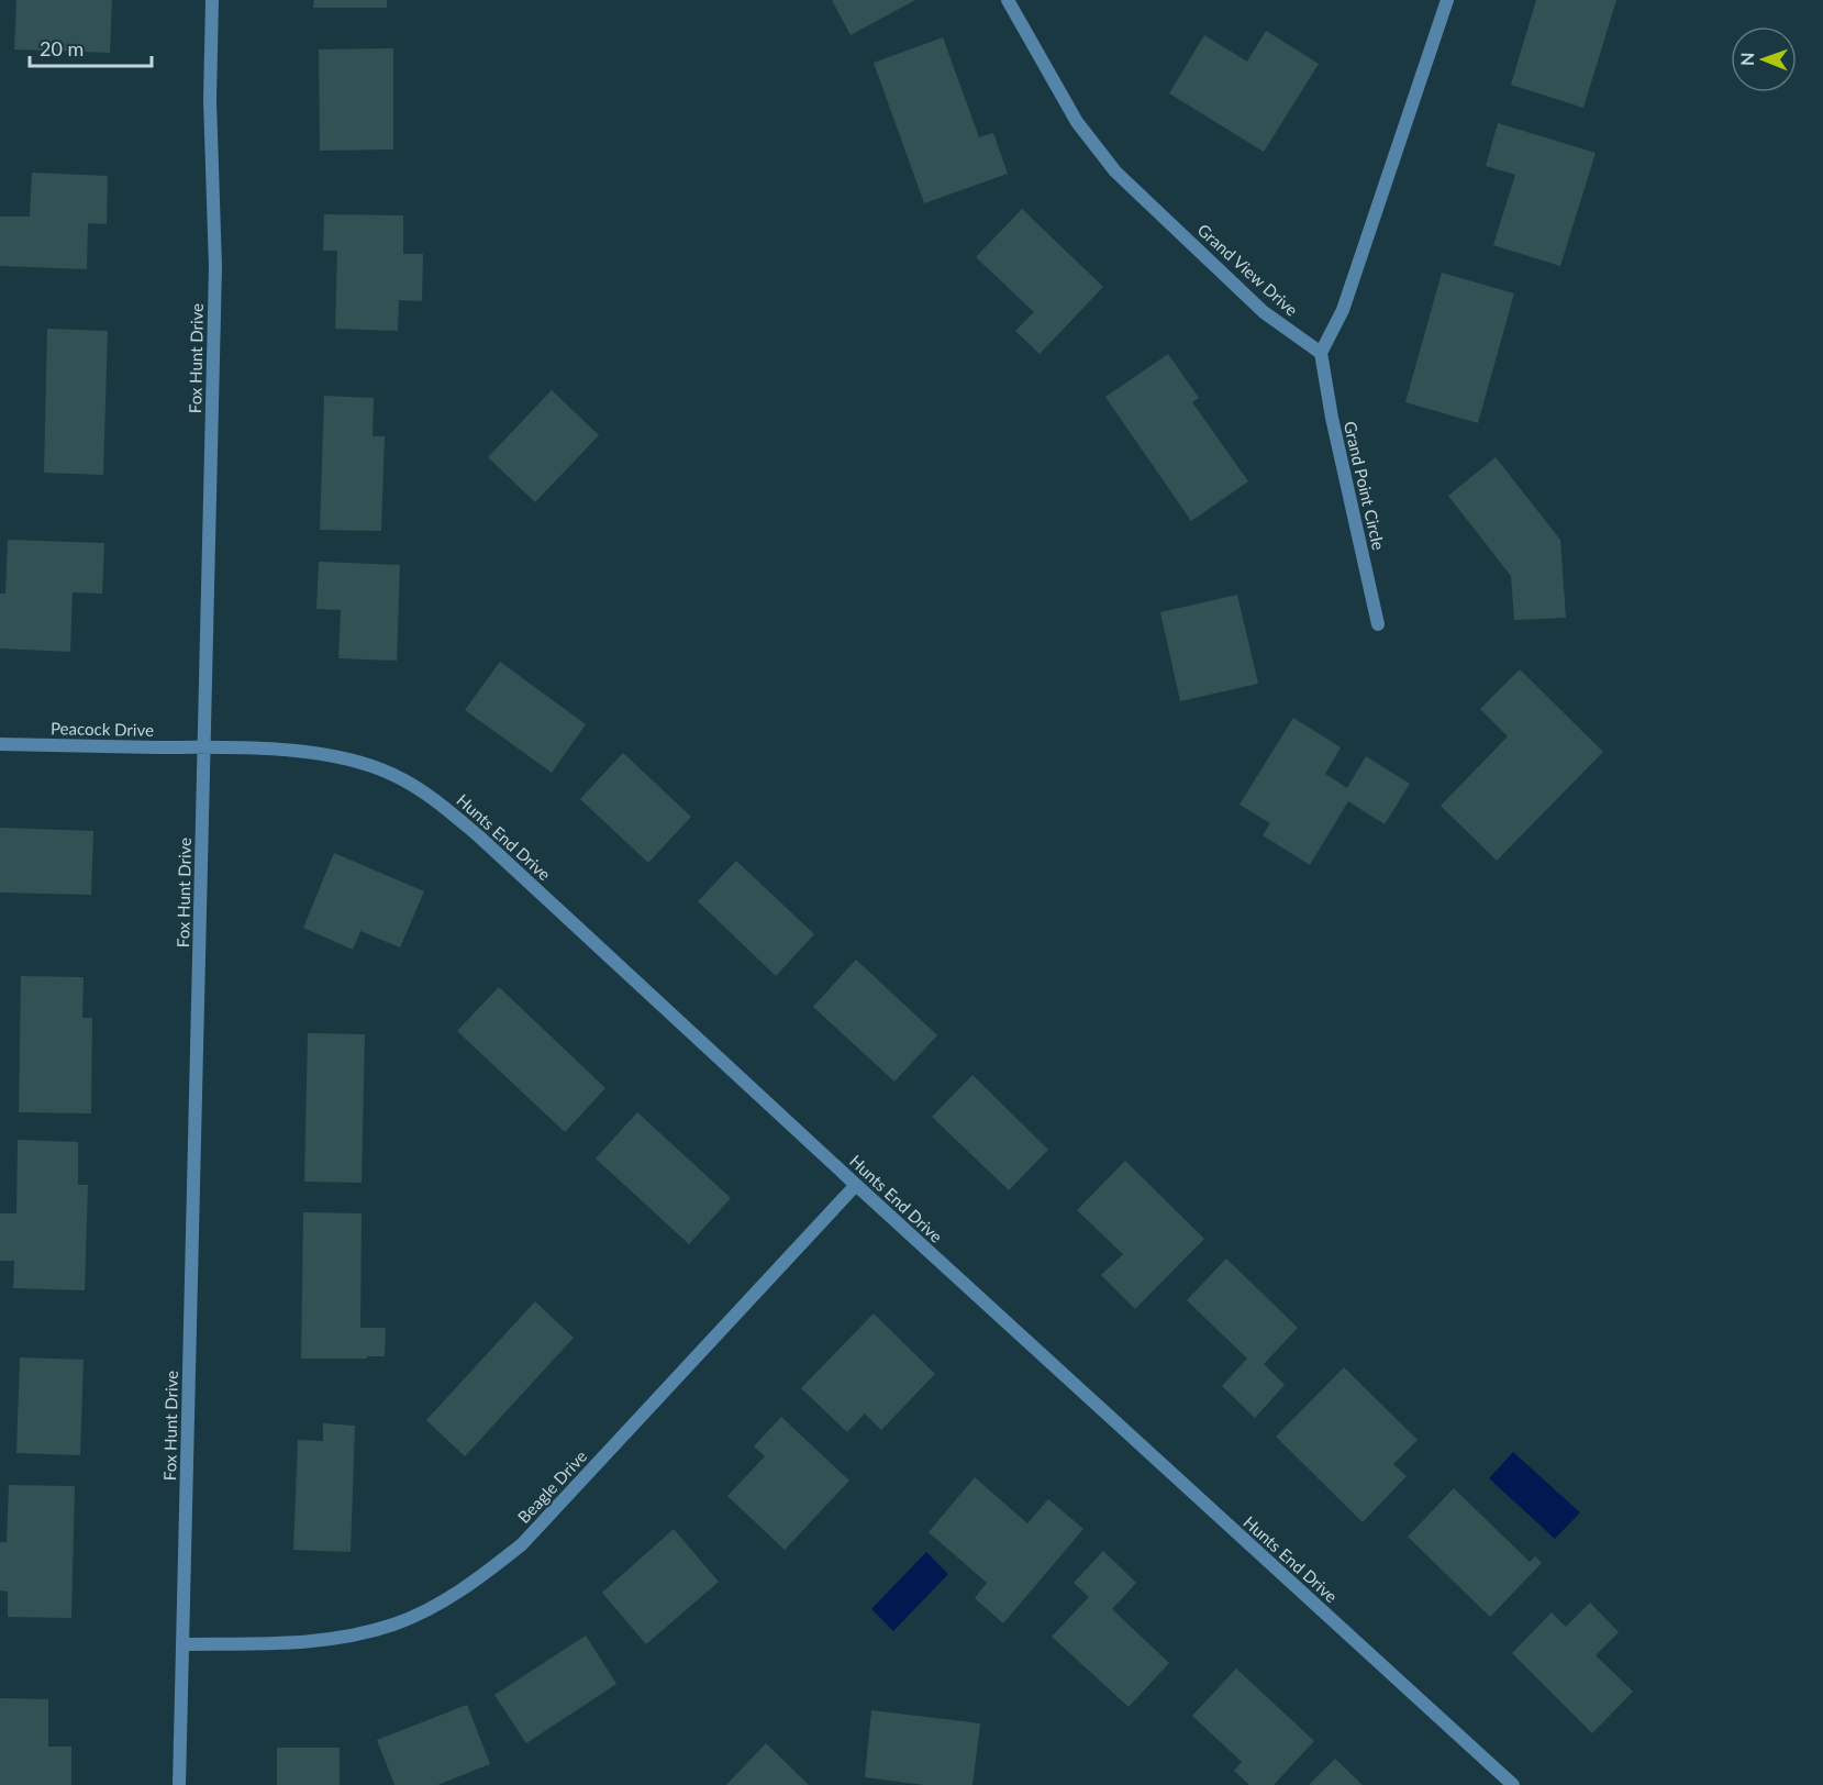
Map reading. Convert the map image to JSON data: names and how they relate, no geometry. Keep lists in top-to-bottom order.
{
  "streets": {
    "street": [
      "Grand View Drive",
      "Fox Hunt Drive",
      "Grand Point Circle",
      "Peacock Drive",
      "Hunts End Drive",
      "Beagle Drive"
    ]
  },
  "crossings": [
    ["Grand View Drive", "Grand Point Circle"],
    ["Fox Hunt Drive", "Peacock Drive"],
    ["Fox Hunt Drive", "Hunts End Drive"],
    ["Fox Hunt Drive", "Beagle Drive"],
    ["Peacock Drive", "Hunts End Drive"],
    ["Hunts End Drive", "Beagle Drive"]
  ],
  "scale_bar": "20 m",
  "north": "left"
}
